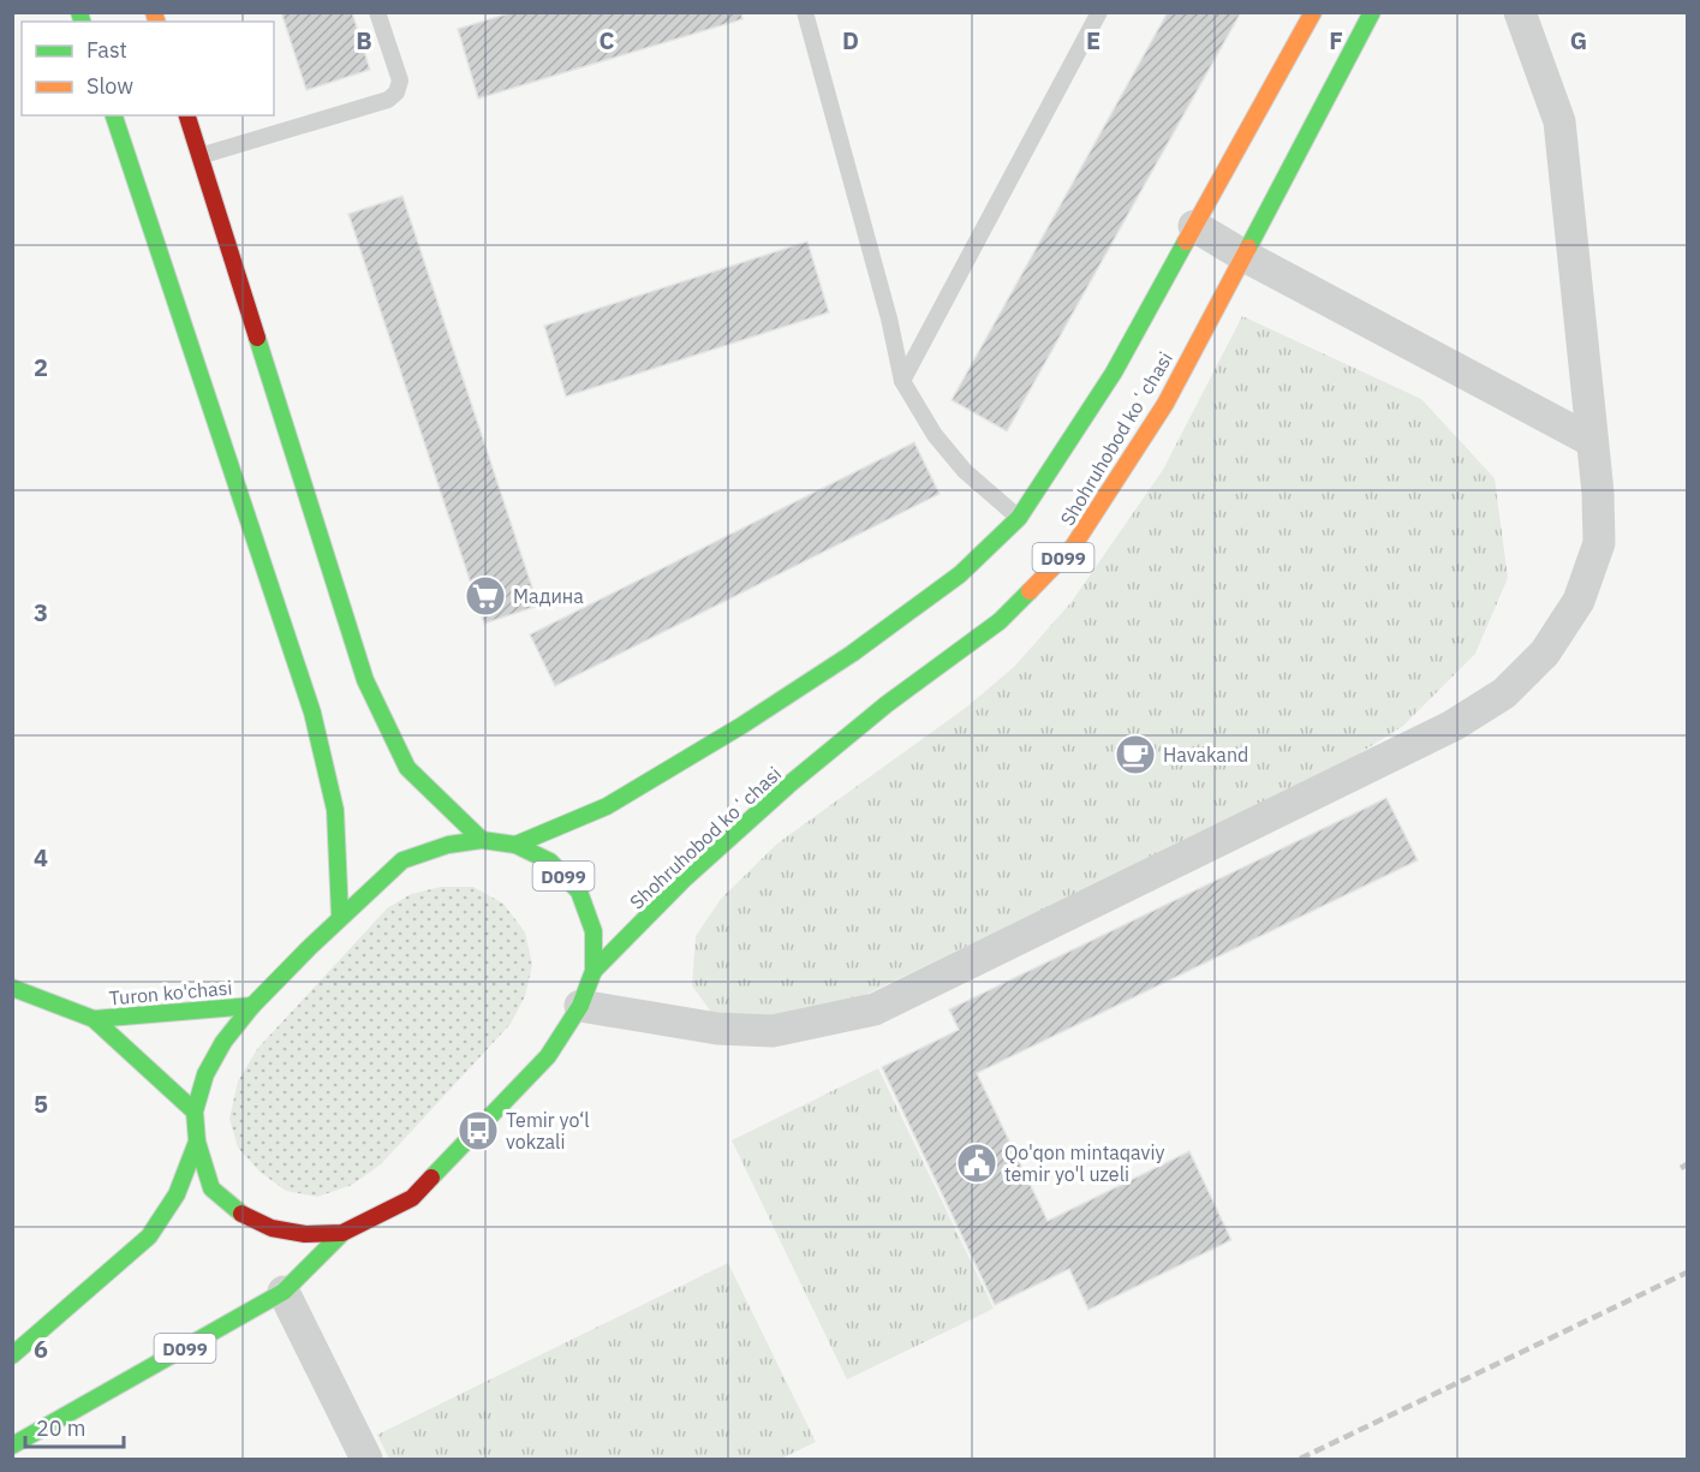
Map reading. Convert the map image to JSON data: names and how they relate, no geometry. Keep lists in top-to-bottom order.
{
  "streets": {
    "main road": ["Shohruhobod koʻchasi", "D099", "Turon ko'chasi"]
  },
  "crossings": [
    ["Shohruhobod koʻchasi", "D099"],
    ["D099", "Turon ko'chasi"]
  ],
  "places": {
    "supermarket": ["Мадина"],
    "cafe": ["Havakand"],
    "bus stop": ["Temir yo‘l vokzali"],
    "public building": ["Qo'qon mintaqaviy temir yo'l uzeli"]
  },
  "legend": ["Fast", "Slow"],
  "scale_bar": "20 m",
  "grid": {
    "columns": [
      "B",
      "C",
      "D",
      "E",
      "F",
      "G"
    ],
    "rows": [
      "2",
      "3",
      "4",
      "5",
      "6"
    ]
  }
}
